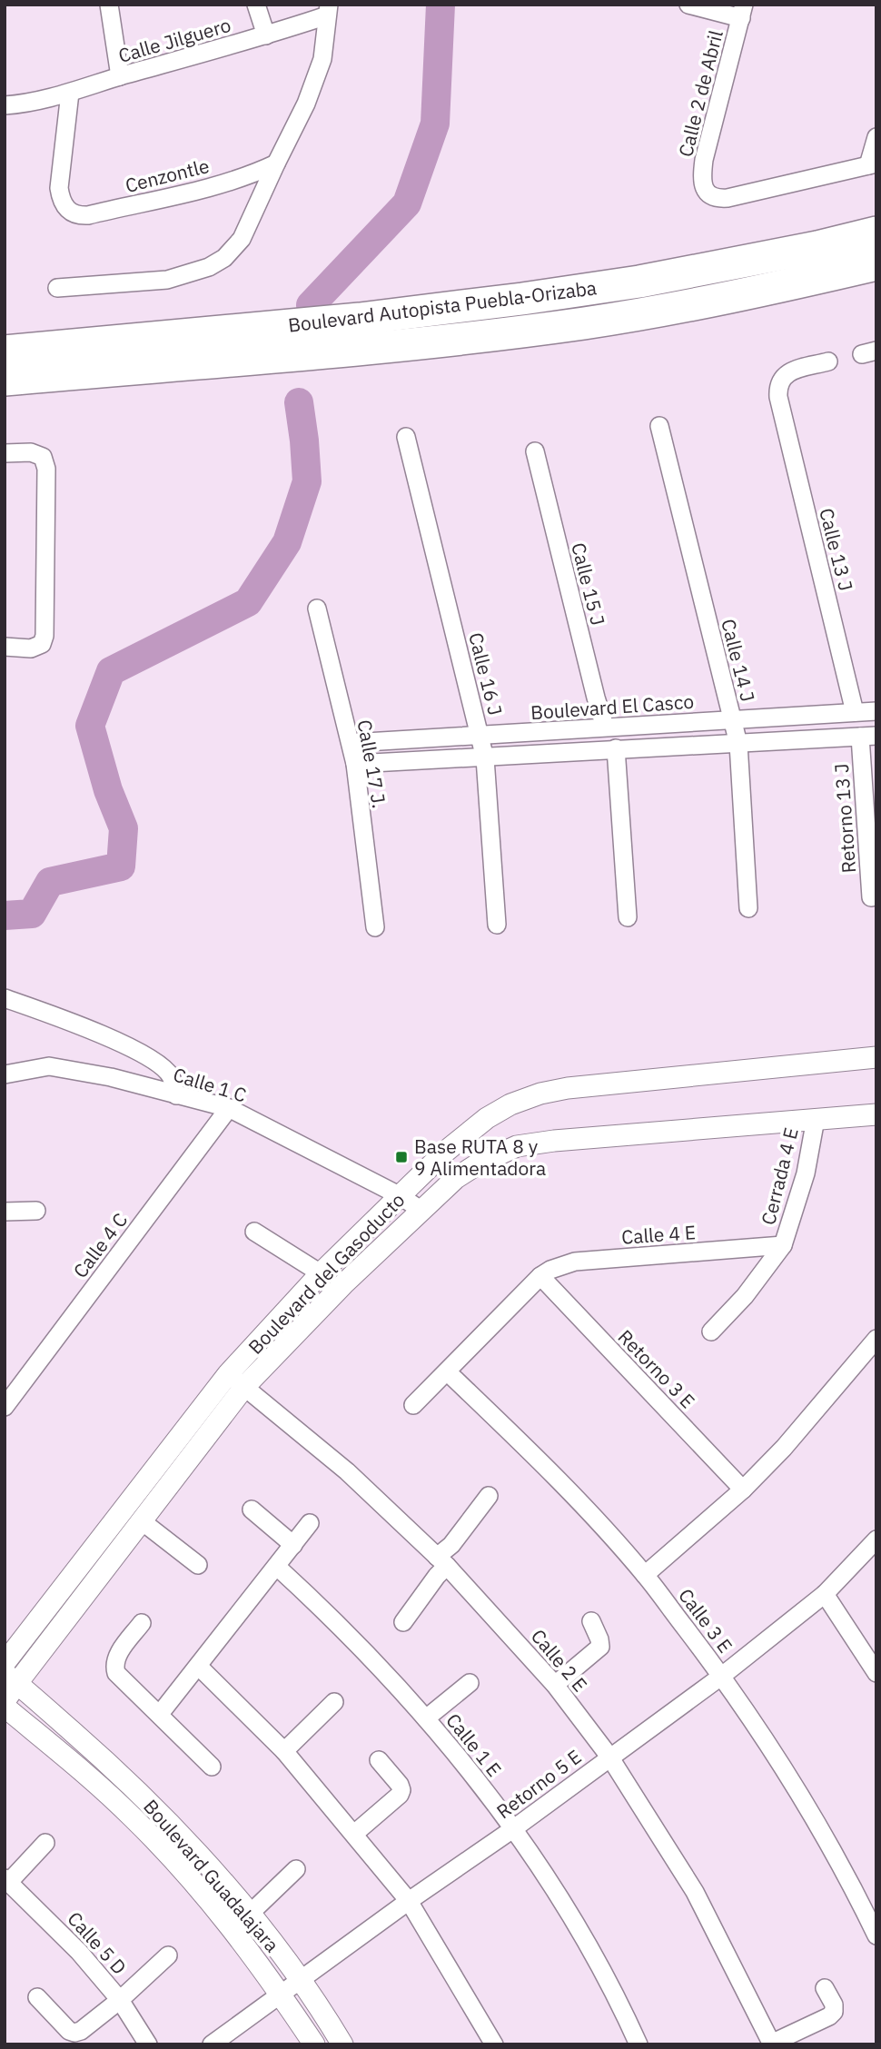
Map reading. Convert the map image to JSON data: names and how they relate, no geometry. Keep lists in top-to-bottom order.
{
  "streets": {
    "highway": ["Boulevard Autopista Puebla-Orizaba"],
    "street": [
      "Calle Jilguero",
      "Calle 2 de Abril",
      "Cenzontle",
      "Calle 13 J",
      "Calle 15 J",
      "Calle 14 J",
      "Calle 16 J",
      "Boulevard El Casco",
      "Calle 17 J.",
      "Retorno 13 J",
      "Calle 1 C",
      "Cerrada 4 E",
      "Calle 4 E",
      "Calle 4 C",
      "Boulevard del Gasoducto",
      "Retorno 3 E",
      "Calle 3 E",
      "Calle 2 E",
      "Calle 1 E",
      "Retorno 5 E",
      "Boulevard Guadalajara",
      "Calle 5 D"
    ]
  },
  "crossings": [
    ["Calle Jilguero", "Cenzontle"],
    ["Calle 13 J", "Boulevard El Casco"],
    ["Calle 15 J", "Boulevard El Casco"],
    ["Calle 14 J", "Boulevard El Casco"],
    ["Calle 16 J", "Boulevard El Casco"],
    ["Boulevard El Casco", "Calle 17 J."],
    ["Calle 1 C", "Calle 4 C"],
    ["Calle 1 C", "Boulevard del Gasoducto"],
    ["Cerrada 4 E", "Calle 4 E"],
    ["Cerrada 4 E", "Boulevard del Gasoducto"],
    ["Calle 4 E", "Retorno 3 E"],
    ["Boulevard del Gasoducto", "Calle 2 E"],
    ["Boulevard del Gasoducto", "Boulevard Guadalajara"],
    ["Calle 3 E", "Retorno 5 E"],
    ["Calle 2 E", "Retorno 5 E"],
    ["Calle 1 E", "Retorno 5 E"],
    ["Retorno 5 E", "Boulevard Guadalajara"]
  ],
  "places": {
    "transit": ["Base RUTA 8 y 9 Alimentadora"]
  }
}
